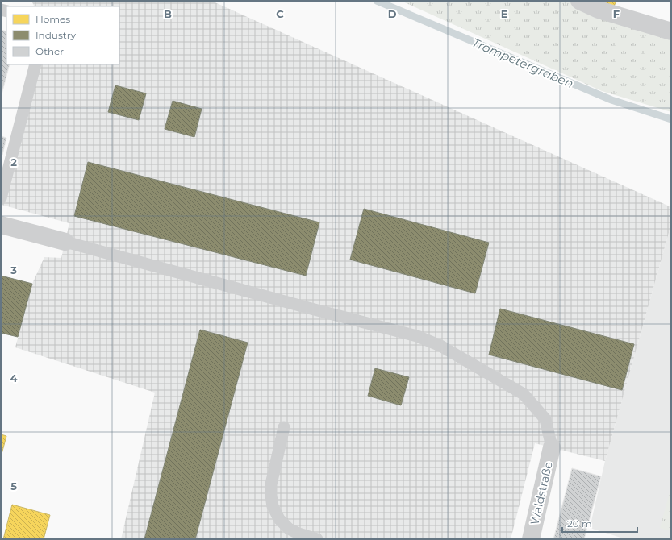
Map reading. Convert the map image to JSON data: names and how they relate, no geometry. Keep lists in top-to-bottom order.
{
  "streets": {
    "street": ["Waldstraße"]
  },
  "water": ["Trompetergraben"],
  "legend": ["Homes", "Industry", "Other"],
  "scale_bar": "20 m",
  "grid": {
    "columns": [
      "B",
      "C",
      "D",
      "E",
      "F"
    ],
    "rows": [
      "2",
      "3",
      "4",
      "5"
    ]
  }
}
